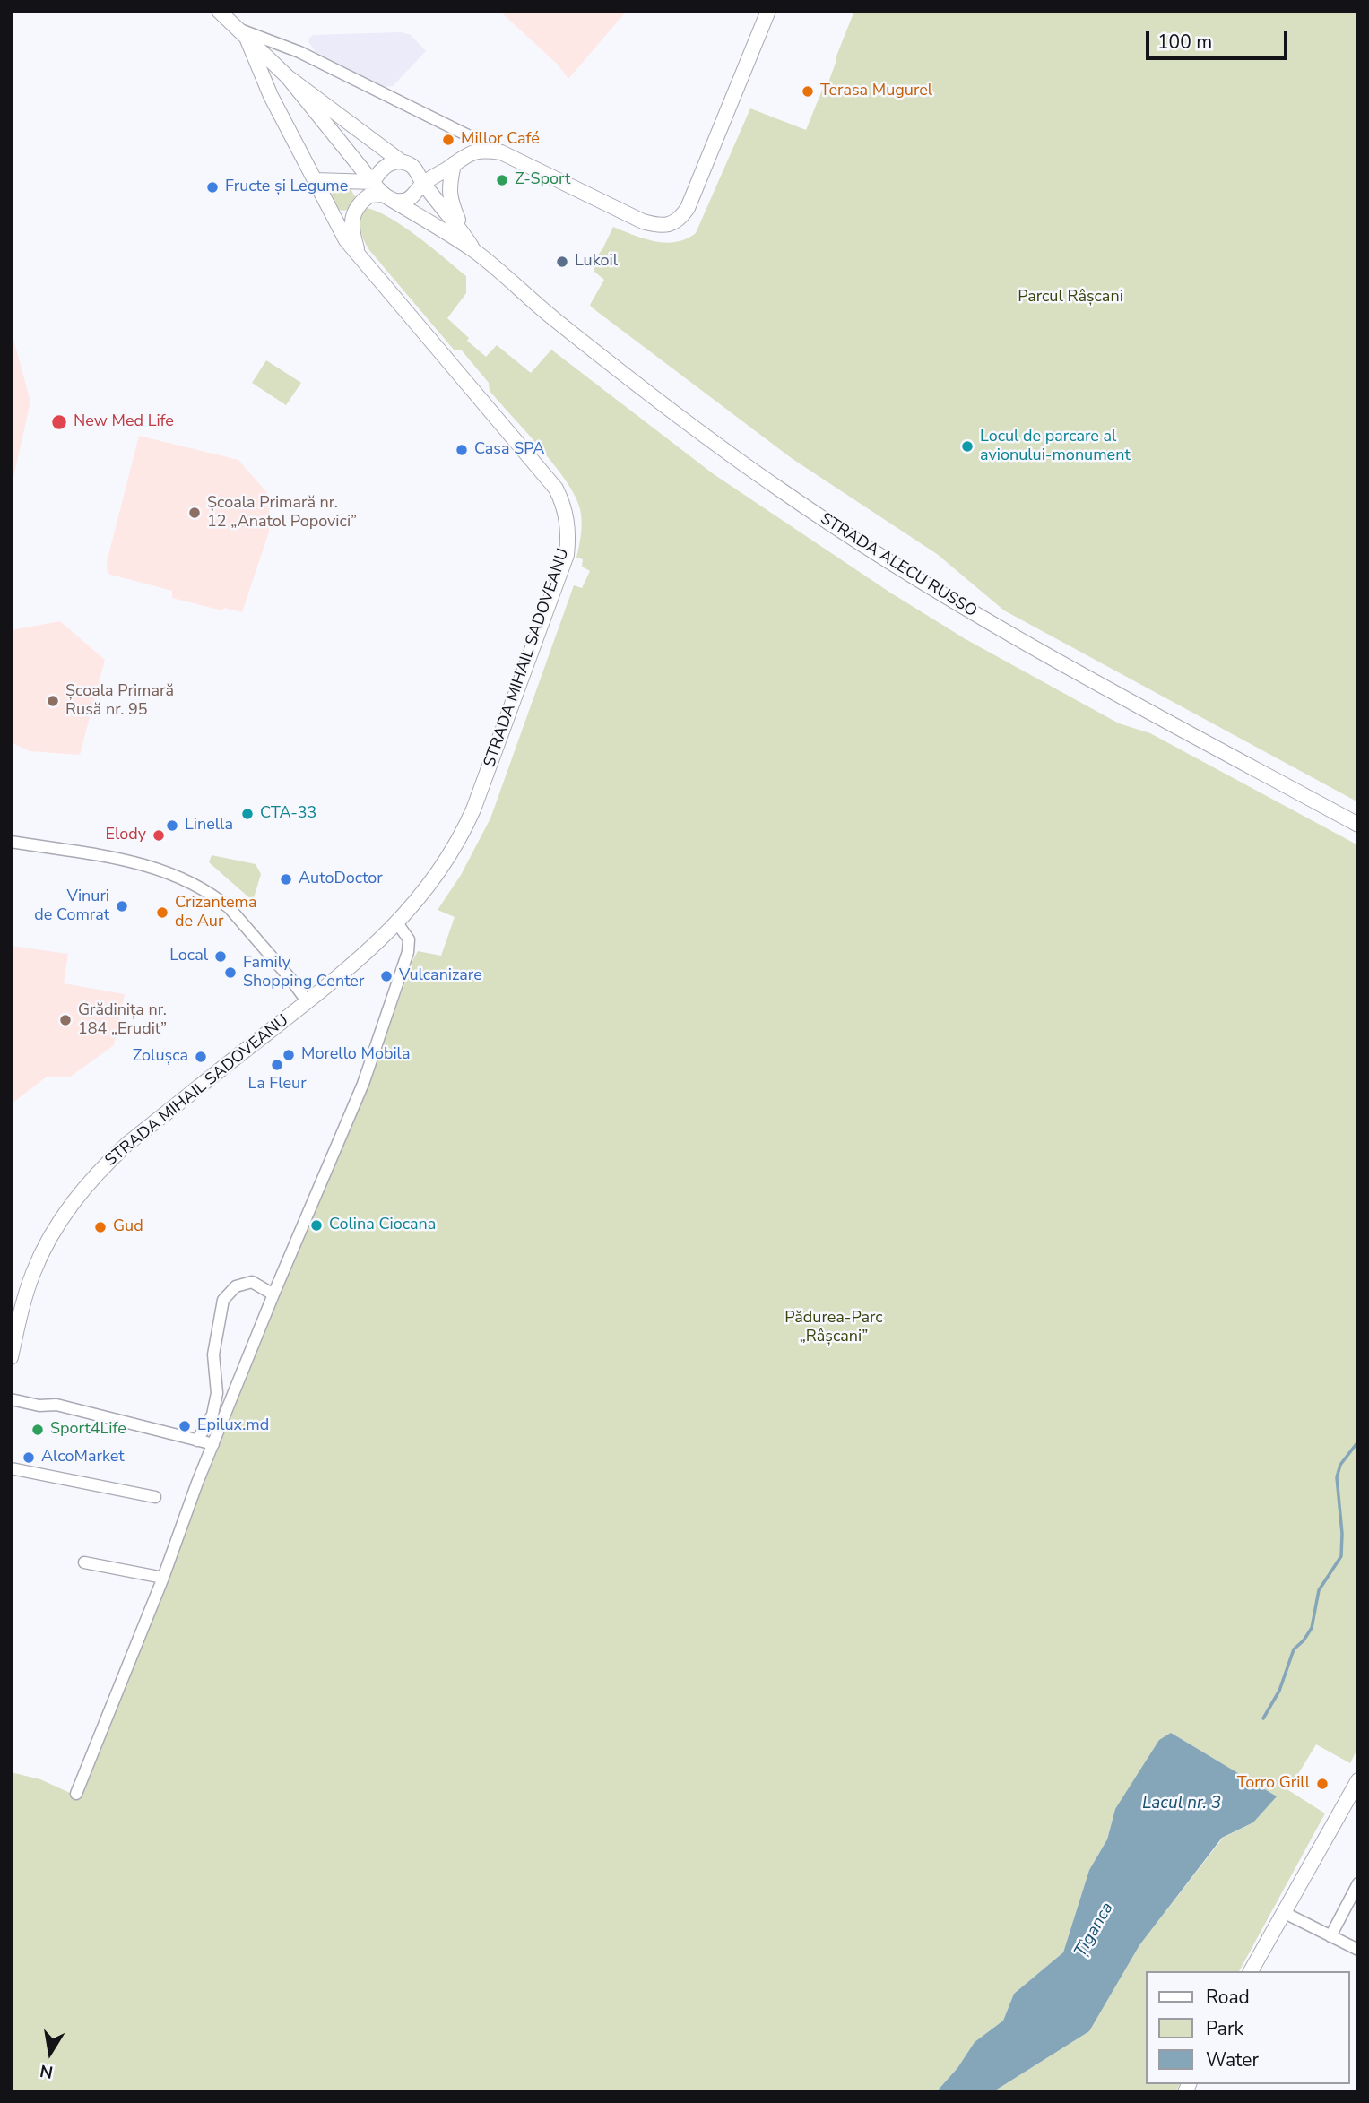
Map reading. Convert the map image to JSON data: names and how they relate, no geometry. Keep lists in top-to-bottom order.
{
  "streets": {
    "main road": ["STRADA ALECU RUSSO", "STRADA MIHAIL SADOVEANU"]
  },
  "crossings": [
    ["STRADA ALECU RUSSO", "STRADA MIHAIL SADOVEANU"]
  ],
  "water": ["Lacul nr. 3", "Țîganca"],
  "parks": ["Parcul Râșcani", "Pădurea-Parc „Râșcani”"],
  "places": [
    "Terasa Mugurel",
    "Millor Café",
    "Z-Sport",
    "Fructe și Legume",
    "Lukoil",
    "New Med Life",
    "Locul de parcare al avionului-monument",
    "Casa SPA",
    "Școala Primară nr. 12 „Anatol Popovici”",
    "Școala Primară Rusă nr. 95",
    "CTA-33",
    "Linella",
    "Elody",
    "AutoDoctor",
    "Vinuri de Comrat",
    "Crizantema de Aur",
    "Local",
    "Family Shopping Center",
    "Vulcanizare",
    "Grădinița nr. 184 „Erudit”",
    "Morello Mobila",
    "Zolușca",
    "La Fleur",
    "Colina Ciocana",
    "Gud",
    "Epilux.md",
    "Sport4Life",
    "AlcoMarket",
    "Torro Grill"
  ],
  "legend": ["Road", "Park", "Water"],
  "scale_bar": "100 m",
  "north": "bottom"
}
